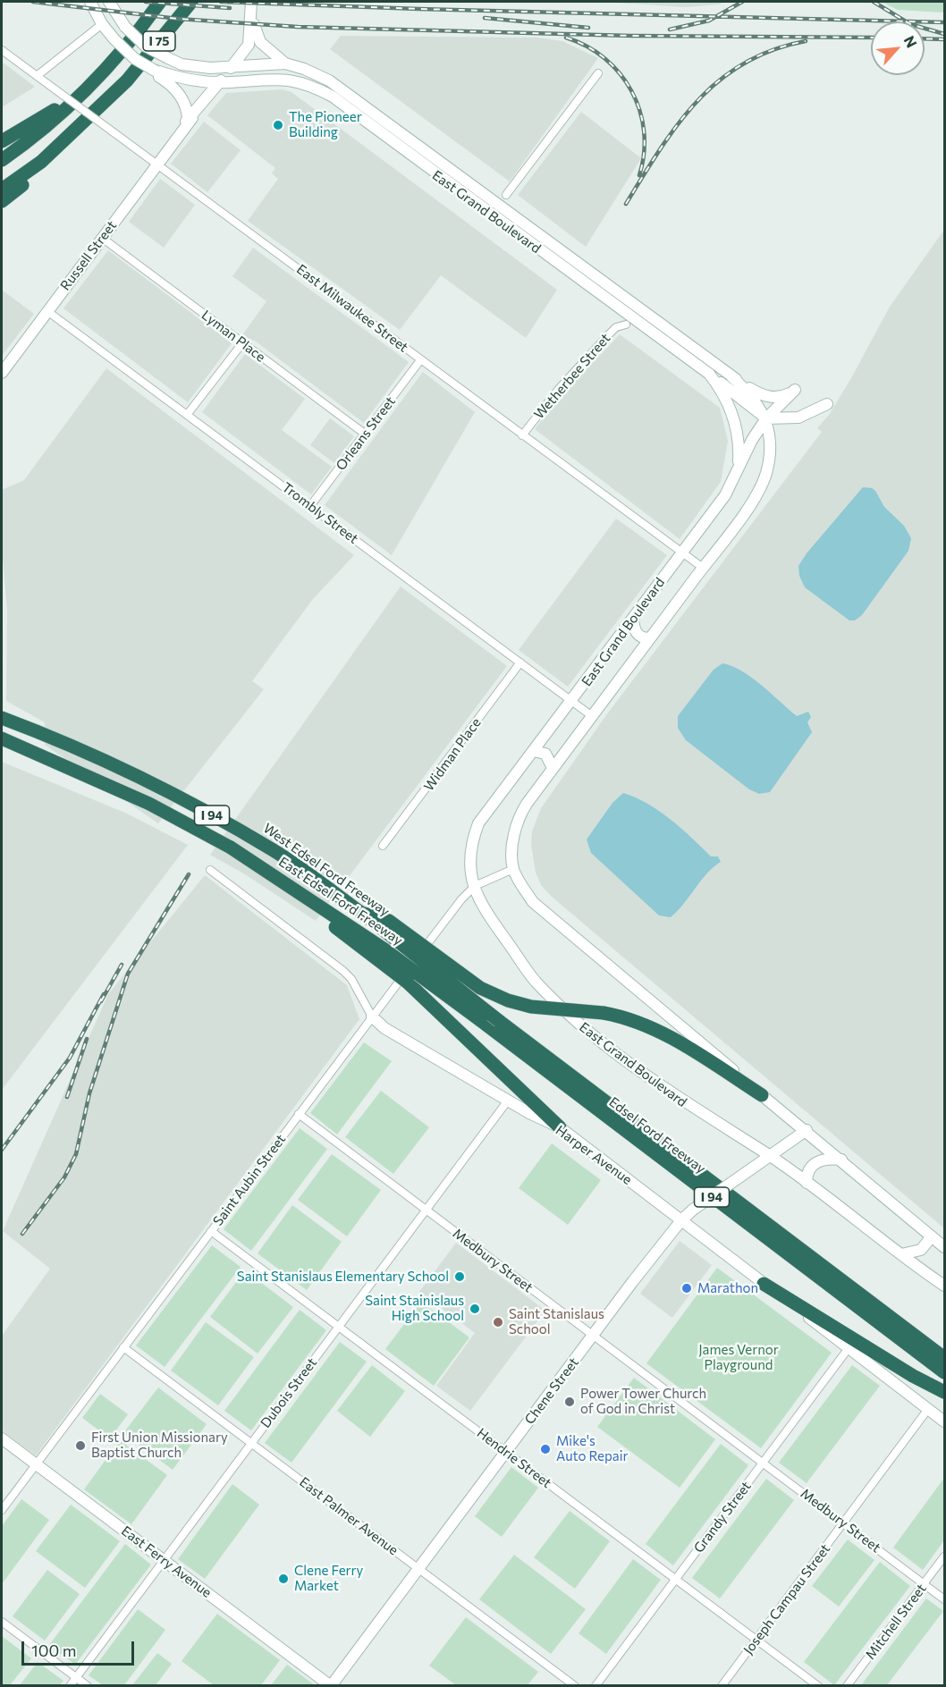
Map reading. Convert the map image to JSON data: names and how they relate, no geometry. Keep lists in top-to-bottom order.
{
  "streets": {
    "highway": [
      "I 75",
      "I 94",
      "West Edsel Ford Freeway",
      "East Edsel Ford Freeway",
      "Edsel Ford Freeway"
    ],
    "main road": [
      "East Grand Boulevard",
      "Russell Street",
      "Harper Avenue",
      "Chene Street",
      "East Ferry Avenue"
    ],
    "street": [
      "East Milwaukee Street",
      "Lyman Place",
      "Wetherbee Street",
      "Orleans Street",
      "Trombly Street",
      "Widman Place",
      "Saint Aubin Street",
      "Medbury Street",
      "Dubois Street",
      "Hendrie Street",
      "East Palmer Avenue",
      "Grandy Street",
      "Joseph Campau Street",
      "Mitchell Street"
    ]
  },
  "crossings": [
    ["East Grand Boulevard", "Russell Street"],
    ["East Grand Boulevard", "East Milwaukee Street"],
    ["East Grand Boulevard", "Trombly Street"],
    ["East Grand Boulevard", "Saint Aubin Street"],
    ["East Grand Boulevard", "Chene Street"],
    ["Russell Street", "East Milwaukee Street"],
    ["Russell Street", "Lyman Place"],
    ["Russell Street", "Trombly Street"],
    ["East Milwaukee Street", "Wetherbee Street"],
    ["East Milwaukee Street", "Orleans Street"],
    ["Lyman Place", "Orleans Street"],
    ["Orleans Street", "Trombly Street"],
    ["Trombly Street", "Widman Place"],
    ["West Edsel Ford Freeway", "Edsel Ford Freeway"],
    ["East Edsel Ford Freeway", "Edsel Ford Freeway"],
    ["Harper Avenue", "Saint Aubin Street"],
    ["Harper Avenue", "Chene Street"],
    ["Harper Avenue", "Dubois Street"],
    ["Harper Avenue", "Grandy Street"],
    ["Harper Avenue", "Joseph Campau Street"],
    ["Saint Aubin Street", "Medbury Street"],
    ["Saint Aubin Street", "Hendrie Street"],
    ["Saint Aubin Street", "East Palmer Avenue"],
    ["Saint Aubin Street", "East Ferry Avenue"],
    ["Medbury Street", "Chene Street"],
    ["Medbury Street", "Dubois Street"],
    ["Medbury Street", "Grandy Street"],
    ["Medbury Street", "Joseph Campau Street"],
    ["Medbury Street", "Mitchell Street"],
    ["Chene Street", "Hendrie Street"],
    ["Chene Street", "East Palmer Avenue"],
    ["Chene Street", "East Ferry Avenue"],
    ["Dubois Street", "Hendrie Street"],
    ["Dubois Street", "East Palmer Avenue"],
    ["Dubois Street", "East Ferry Avenue"],
    ["Hendrie Street", "Grandy Street"],
    ["Hendrie Street", "Joseph Campau Street"]
  ],
  "parks": ["James Vernor Playground"],
  "places": [
    "The Pioneer Building",
    "Saint Stanislaus Elementary School",
    "Marathon",
    "Saint Stainislaus High School",
    "Saint Stanislaus School",
    "Power Tower Church of God in Christ",
    "First Union Missionary Baptist Church",
    "Mike's Auto Repair",
    "Clene Ferry Market"
  ],
  "scale_bar": "100 m",
  "north": "top right"
}
